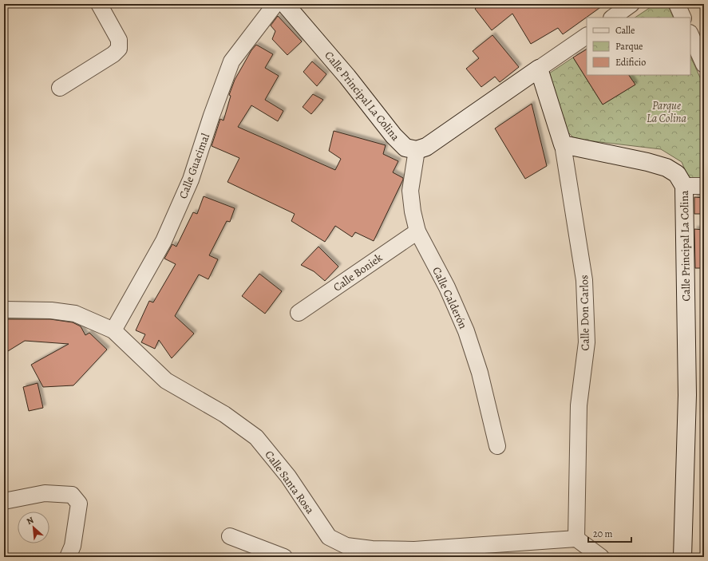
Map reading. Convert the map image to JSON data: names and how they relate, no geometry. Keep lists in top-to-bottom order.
{
  "streets": {
    "street": [
      "Calle Principal La Colina",
      "Calle Guacimal",
      "Calle Boniek",
      "Calle Calderón",
      "Calle Don Carlos",
      "Calle Santa Rosa"
    ]
  },
  "crossings": [
    ["Calle Principal La Colina", "Calle Calderón"],
    ["Calle Principal La Colina", "Calle Don Carlos"],
    ["Calle Guacimal", "Calle Santa Rosa"],
    ["Calle Boniek", "Calle Calderón"],
    ["Calle Don Carlos", "Calle Santa Rosa"]
  ],
  "parks": ["Parque La Colina"],
  "legend": ["Calle", "Parque", "Edificio"],
  "scale_bar": "20 m",
  "north": "top left"
}
